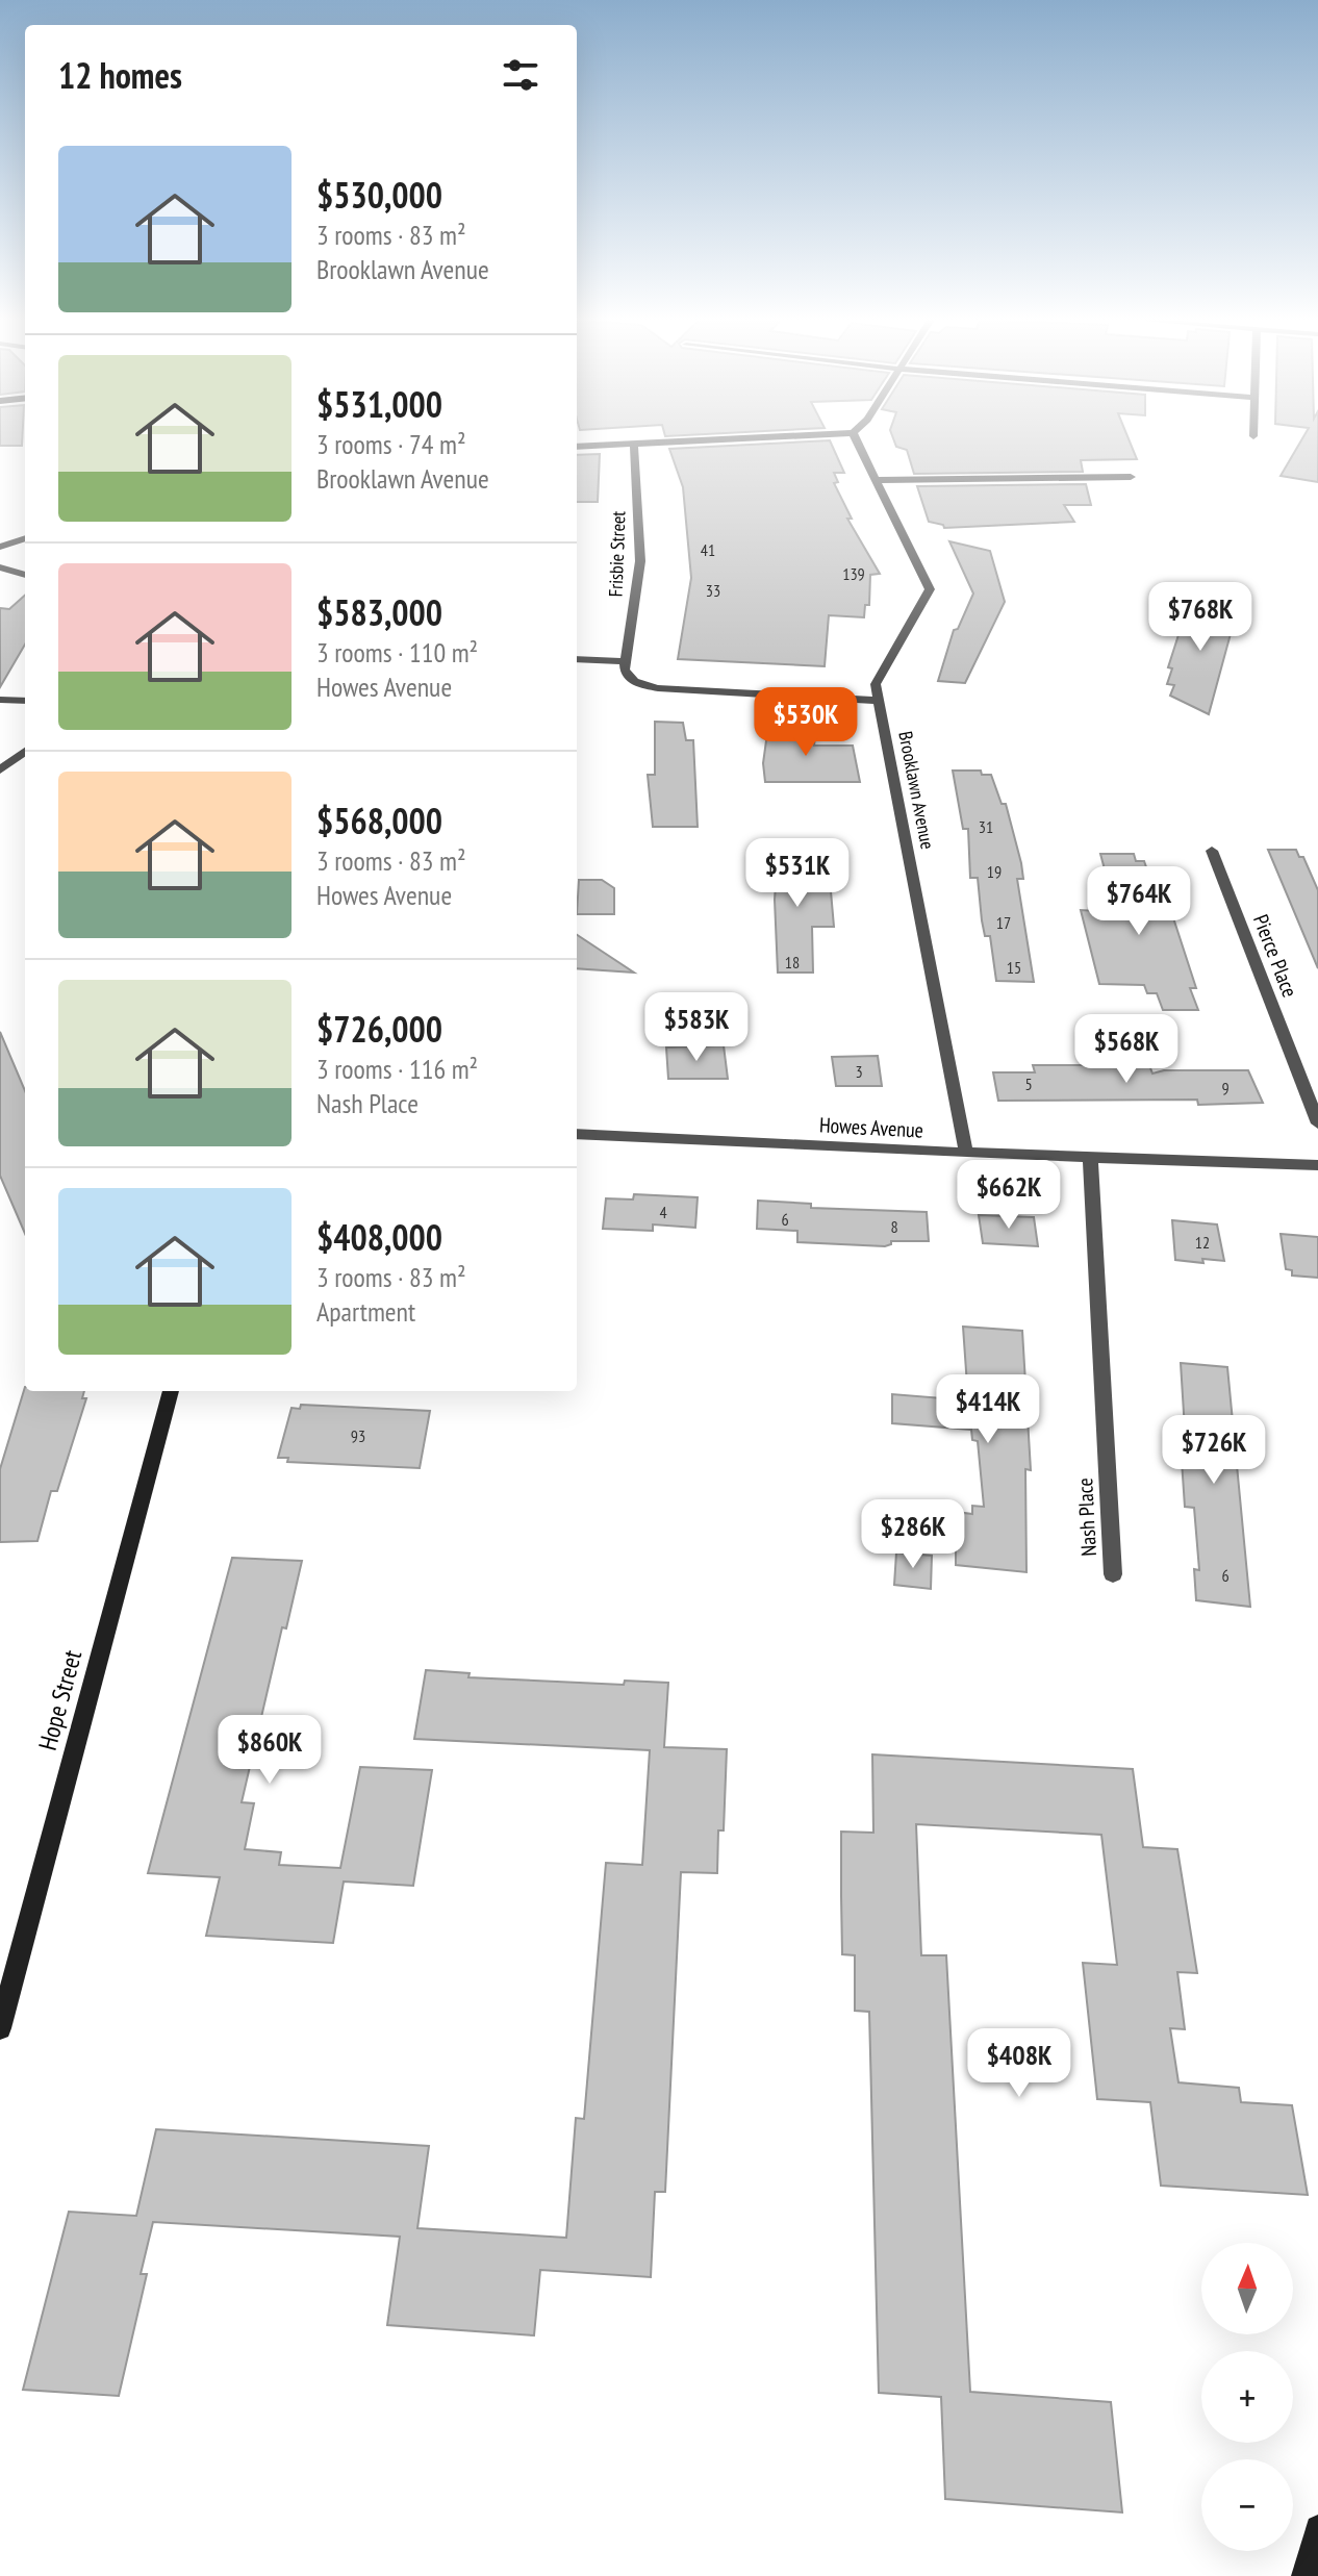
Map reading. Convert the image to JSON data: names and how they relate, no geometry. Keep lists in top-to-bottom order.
{
  "streets": {
    "main road": ["Hope Street"],
    "street": [
      "Frisbie Street",
      "Brooklawn Avenue",
      "Pierce Place",
      "Howes Avenue",
      "Nash Place"
    ]
  },
  "crossings": [
    ["Brooklawn Avenue", "Howes Avenue"],
    ["Howes Avenue", "Nash Place"]
  ],
  "house_numbers": [
    "41",
    "139",
    "33",
    "31",
    "19",
    "17",
    "18",
    "15",
    "3",
    "5",
    "9",
    "4",
    "6",
    "8",
    "12",
    "93",
    "6"
  ],
  "north": "top",
  "page": {
    "heading": "12 homes",
    "list": [
      {
        "name": "$530,000",
        "note": "3 rooms · 83 m² · Brooklawn Avenue"
      },
      {
        "name": "$531,000",
        "note": "3 rooms · 74 m² · Brooklawn Avenue"
      },
      {
        "name": "$583,000",
        "note": "3 rooms · 110 m² · Howes Avenue"
      },
      {
        "name": "$568,000",
        "note": "3 rooms · 83 m² · Howes Avenue"
      },
      {
        "name": "$726,000",
        "note": "3 rooms · 116 m² · Nash Place"
      },
      {
        "name": "$408,000",
        "note": "3 rooms · 83 m² · Apartment"
      }
    ],
    "price": [
      "$768K",
      "$530K",
      "$531K",
      "$764K",
      "$583K",
      "$568K",
      "$662K",
      "$414K",
      "$726K",
      "$286K",
      "$860K",
      "$408K"
    ],
    "map_buttons": ["+", "−"]
  }
}
